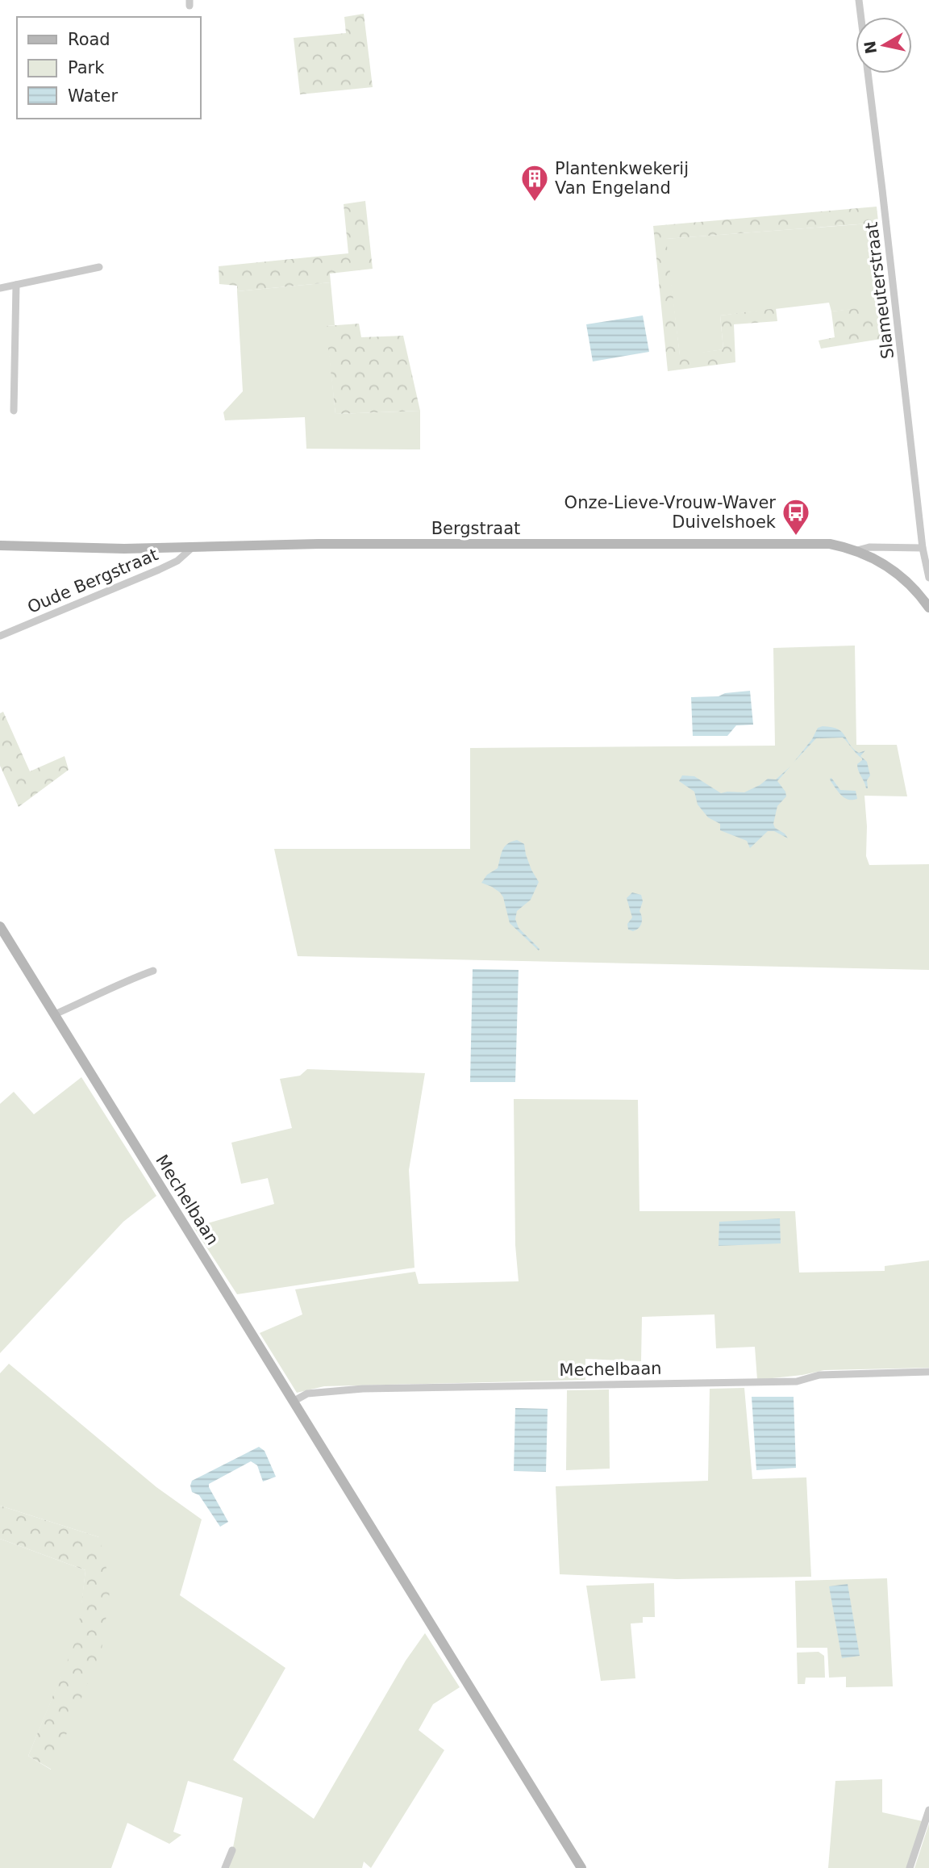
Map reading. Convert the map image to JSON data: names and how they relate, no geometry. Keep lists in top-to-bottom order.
{
  "streets": {
    "street": [
      "Slameuterstraat",
      "Bergstraat",
      "Oude Bergstraat",
      "Mechelbaan"
    ]
  },
  "crossings": [
    ["Bergstraat", "Oude Bergstraat"]
  ],
  "places": {
    "building": ["Plantenkwekerij Van Engeland"],
    "bus stop": ["Onze-Lieve-Vrouw-Waver Duivelshoek"]
  },
  "legend": ["Road", "Park", "Water"],
  "north": "left"
}
